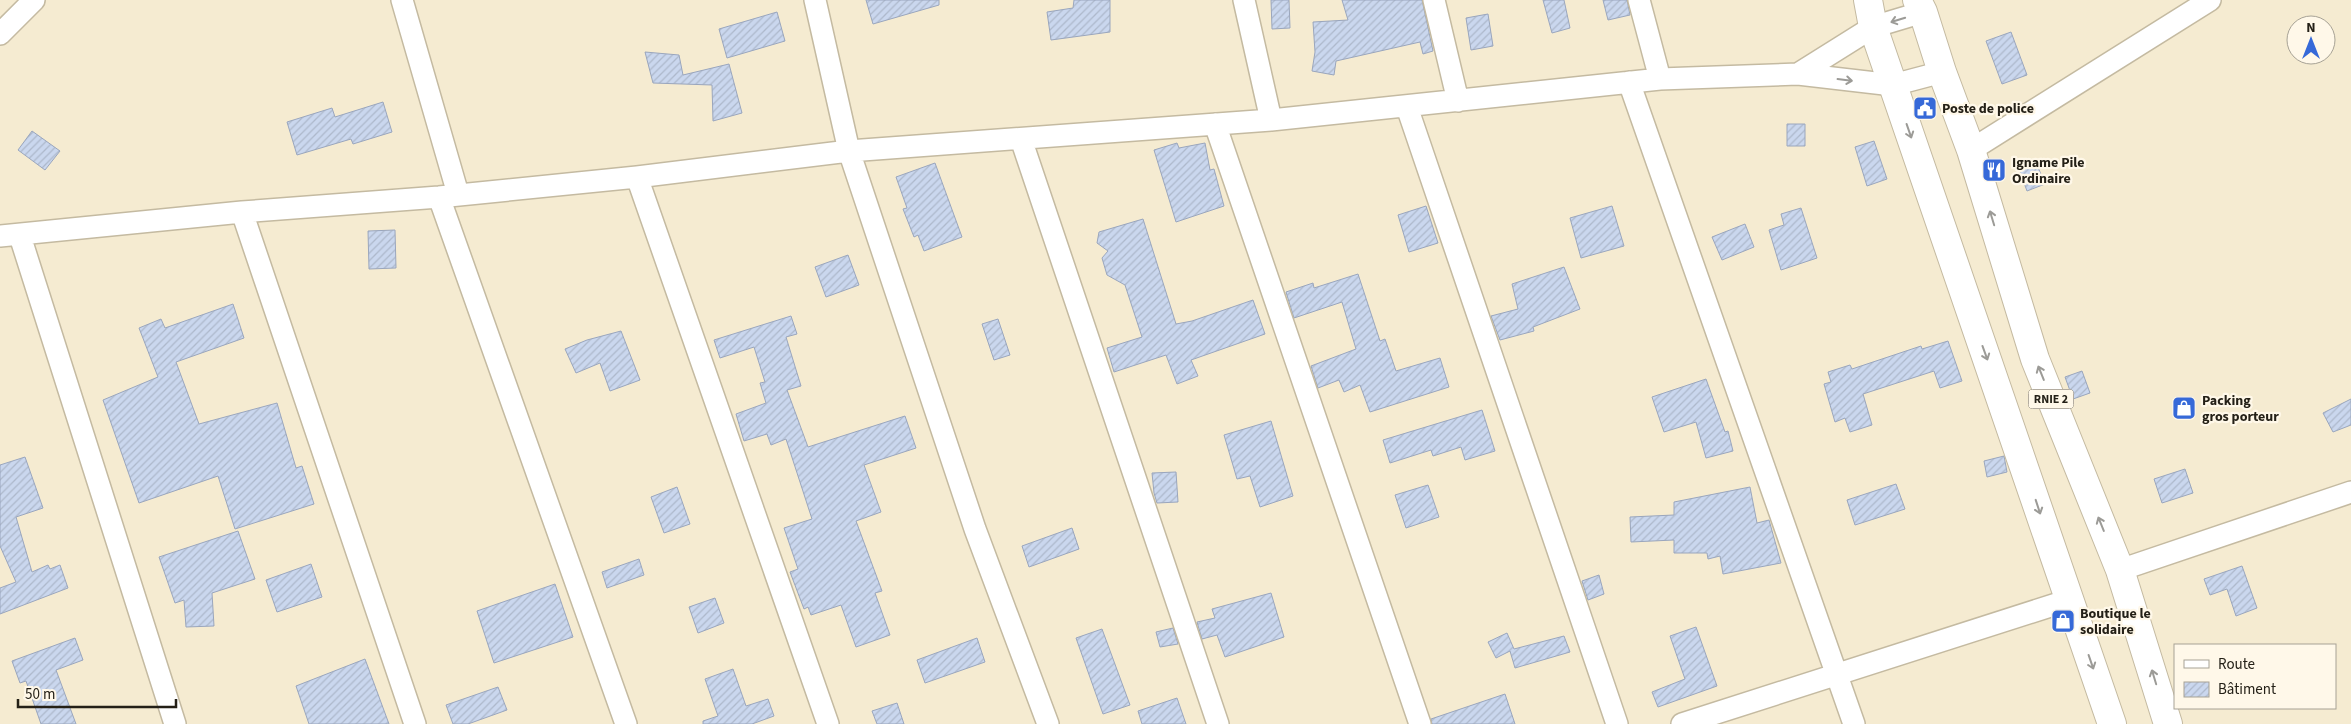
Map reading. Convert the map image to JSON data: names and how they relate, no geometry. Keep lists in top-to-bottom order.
{
  "streets": {
    "main road": ["RNIE 2"]
  },
  "places": {
    "public building": ["Poste de police"],
    "restaurant": ["Igname Pile Ordinaire"],
    "shop": ["Packing gros porteur", "Boutique le solidaire"]
  },
  "legend": ["Route", "Bâtiment"],
  "scale_bar": "50 m",
  "north": "top"
}
